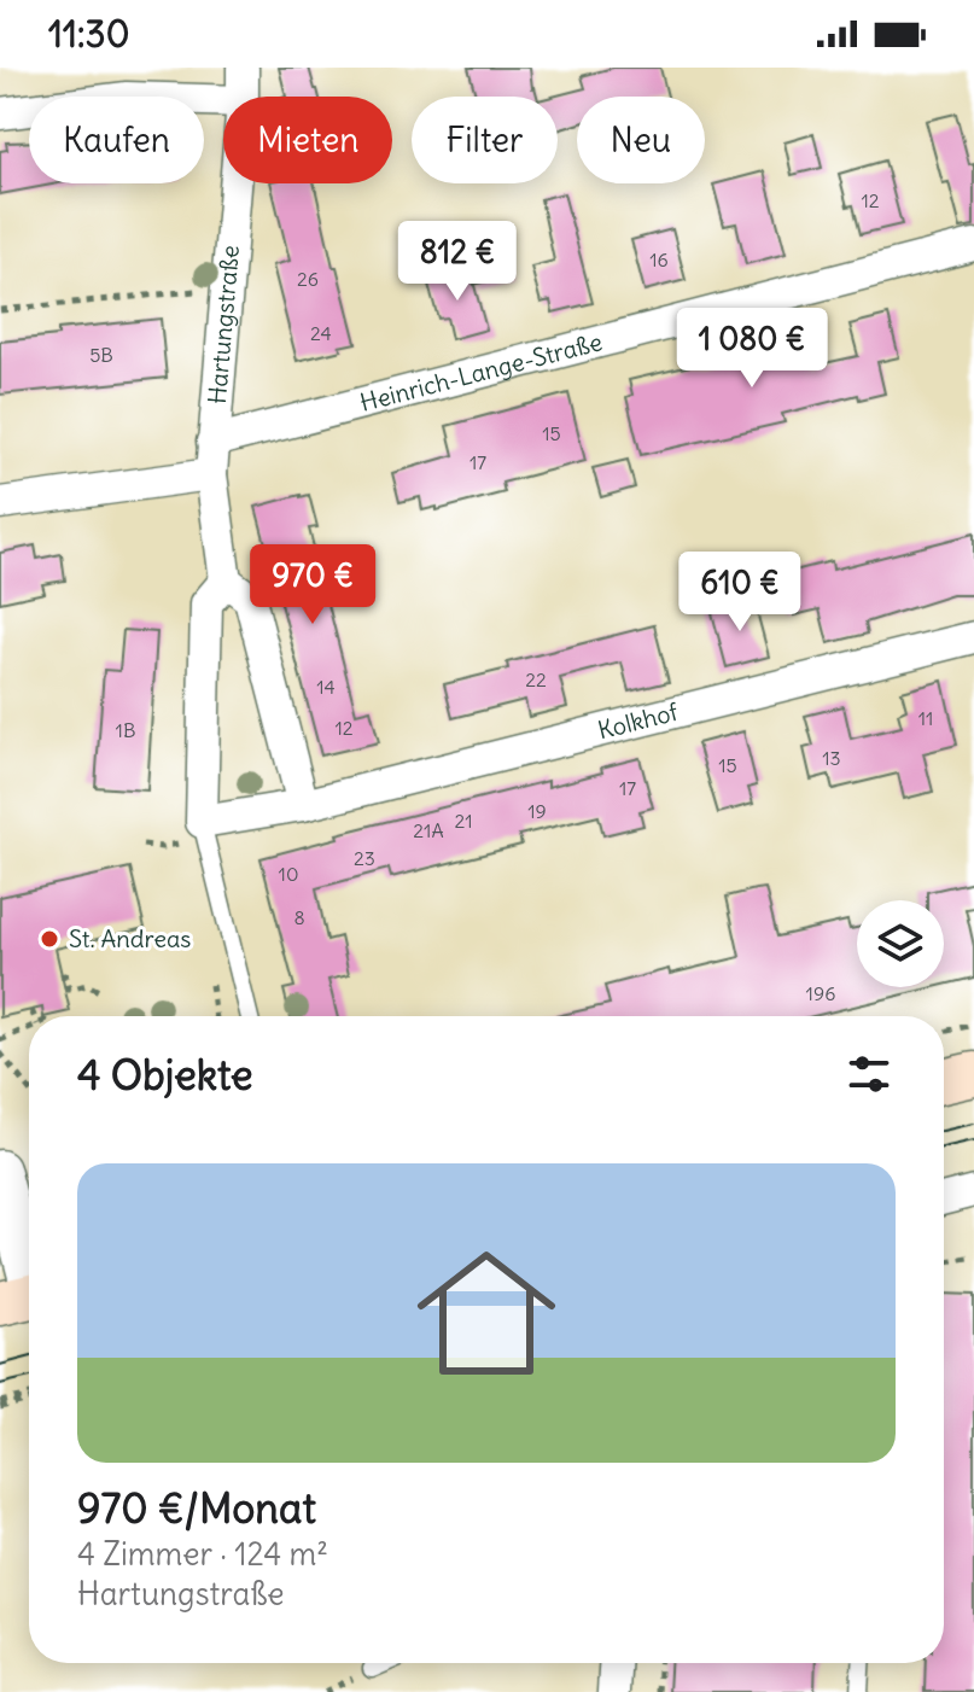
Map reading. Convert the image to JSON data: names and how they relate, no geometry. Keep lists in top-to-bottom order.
{
  "streets": {
    "street": ["Hartungstraße", "Heinrich-Lange-Straße", "Kolkhof"]
  },
  "crossings": [
    ["Hartungstraße", "Heinrich-Lange-Straße"],
    ["Hartungstraße", "Kolkhof"]
  ],
  "places": ["St. Andreas"],
  "house_numbers": [
    "12",
    "16",
    "26",
    "24",
    "5B",
    "15",
    "17",
    "22",
    "14",
    "11",
    "12",
    "1B",
    "13",
    "15",
    "17",
    "19",
    "21",
    "21A",
    "23",
    "10",
    "8",
    "196"
  ],
  "page": {
    "status": "11:30",
    "chip": [
      "Kaufen",
      "Mieten",
      "Filter",
      "Neu"
    ],
    "price": [
      "812 €",
      "1 080 €",
      "970 €",
      "610 €"
    ],
    "heading": "4 Objekte",
    "list": [
      {
        "name": "970 €/Monat",
        "note": "4 Zimmer · 124 m² · Hartungstraße"
      }
    ]
  }
}
